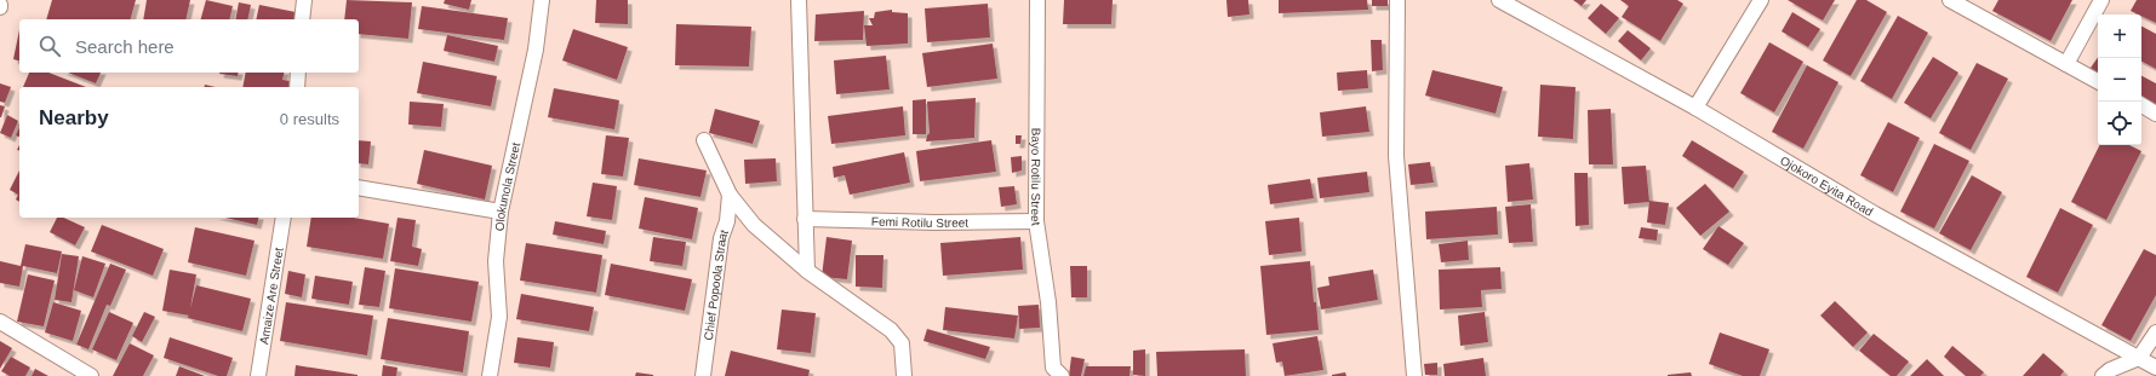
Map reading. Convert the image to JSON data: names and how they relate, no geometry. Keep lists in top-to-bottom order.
{
  "streets": {
    "street": [
      "Bayo Rotilu Street",
      "Ojokoro Eyita Road",
      "Olokunola Street",
      "Femi Rotilu Street",
      "Chief Popoola Straat",
      "Amaize Are Street"
    ]
  },
  "crossings": [
    ["Bayo Rotilu Street", "Femi Rotilu Street"]
  ],
  "page": {
    "map_buttons": ["+", "−"],
    "search": "Search here",
    "heading": ["Nearby", "0 results"]
  }
}
